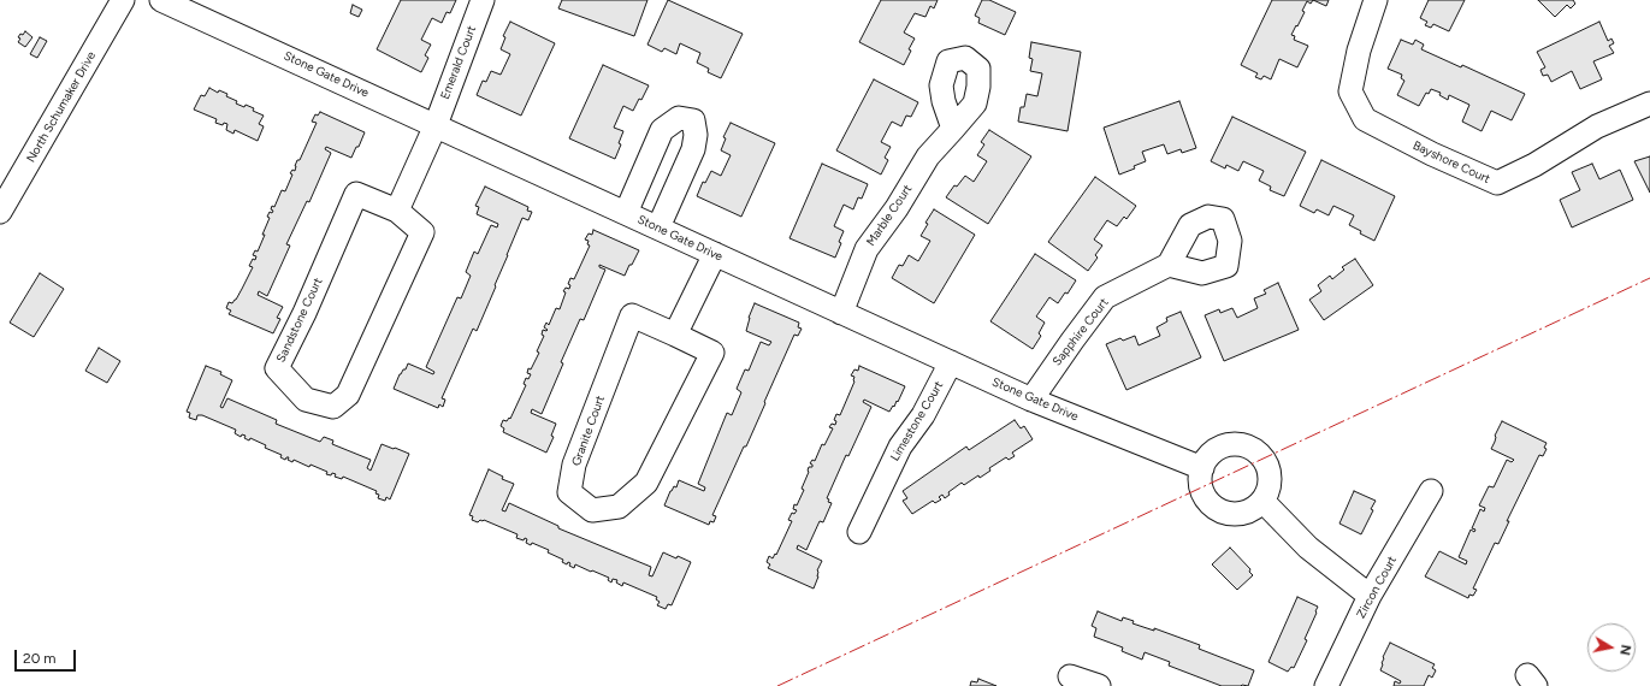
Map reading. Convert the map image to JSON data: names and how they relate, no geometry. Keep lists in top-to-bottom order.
{
  "streets": {
    "street": [
      "Emerald Court",
      "Stone Gate Drive",
      "North Schumaker Drive",
      "Bayshore Court",
      "Marble Court",
      "Sandstone Court",
      "Sapphire Court",
      "Limestone Court",
      "Granite Court",
      "Zircon Court"
    ]
  },
  "crossings": [
    ["Emerald Court", "Stone Gate Drive"],
    ["Stone Gate Drive", "Marble Court"],
    ["Stone Gate Drive", "Sapphire Court"],
    ["Stone Gate Drive", "Limestone Court"]
  ],
  "scale_bar": "20 m",
  "north": "right"
}
